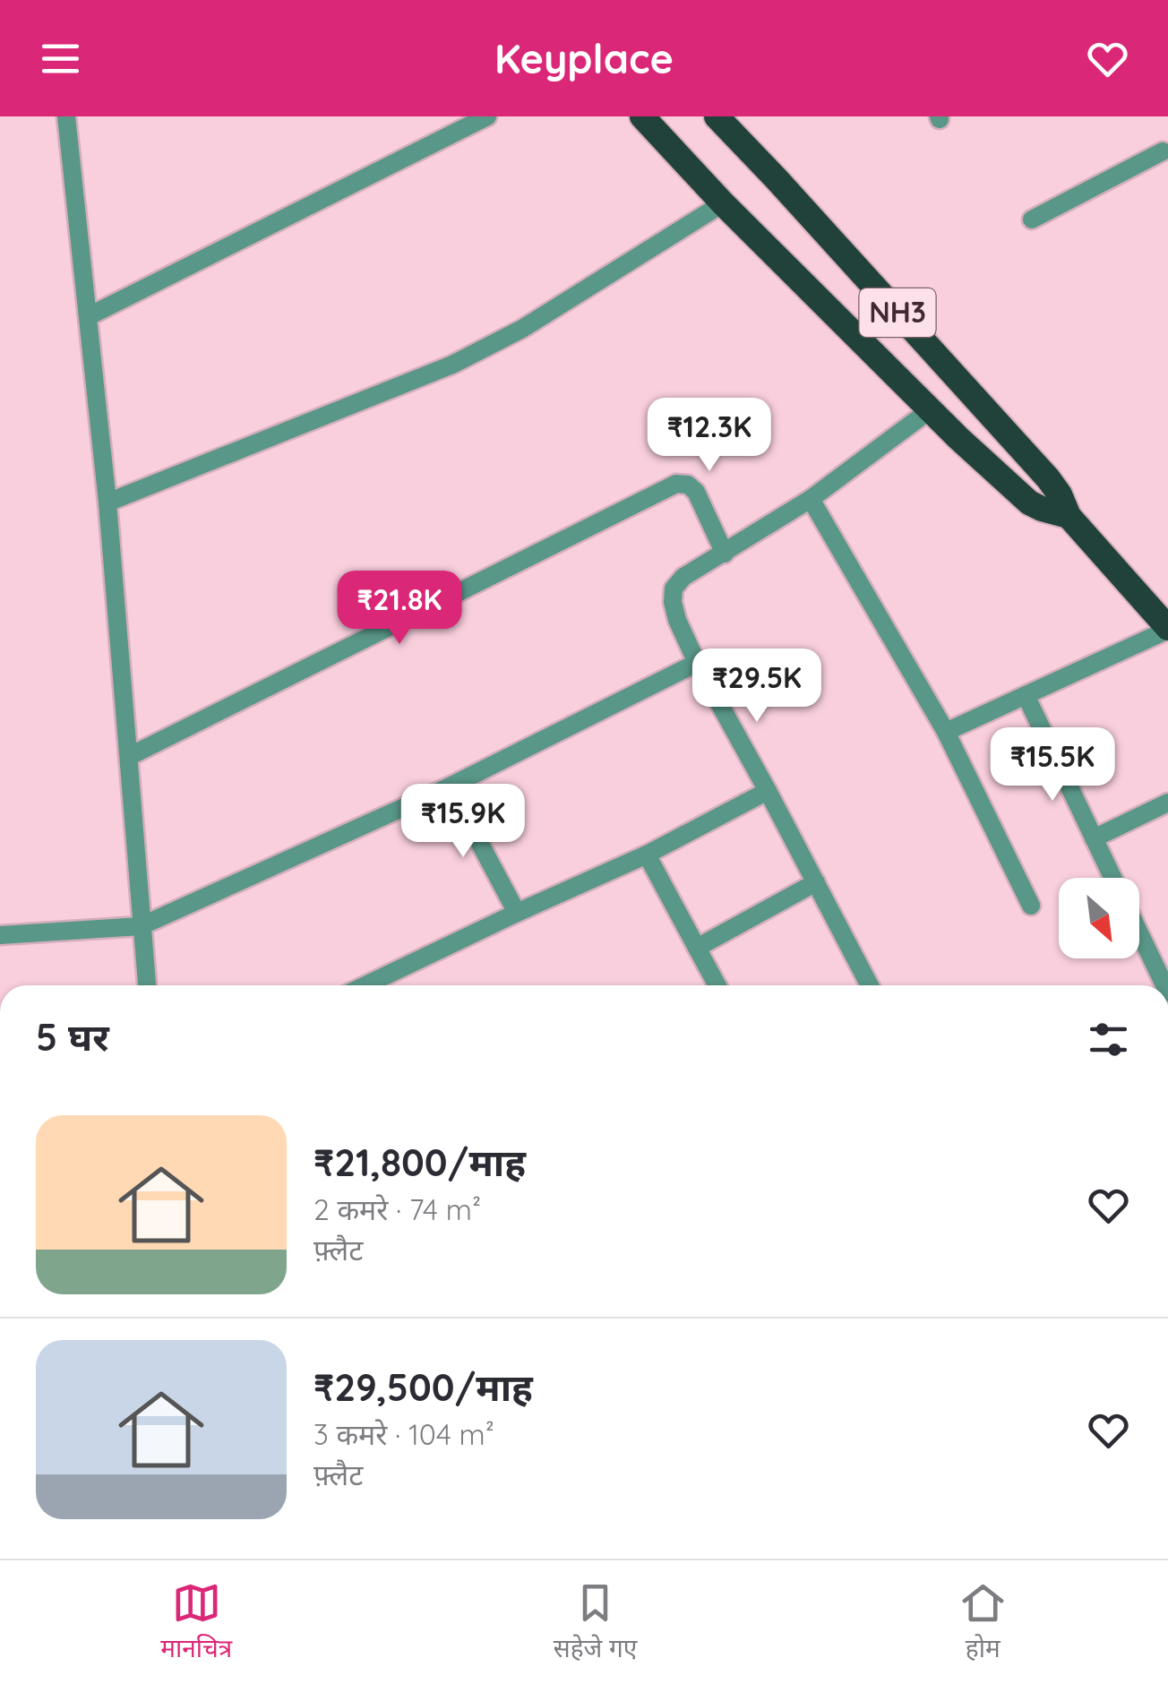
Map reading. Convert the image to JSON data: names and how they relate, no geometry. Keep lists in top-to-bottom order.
{
  "streets": {
    "highway": ["NH3"]
  },
  "north": "bottom right",
  "page": {
    "header": "Keyplace",
    "price": [
      "₹12.3K",
      "₹21.8K",
      "₹29.5K",
      "₹15.5K",
      "₹15.9K"
    ],
    "heading": "5 घर",
    "list": [
      {
        "name": "₹21,800/माह",
        "note": "2 कमरे · 74 m² · फ़्लैट"
      },
      {
        "name": "₹29,500/माह",
        "note": "3 कमरे · 104 m² · फ़्लैट"
      }
    ],
    "tabs": ["मानचित्र", "सहेजे गए", "होम"]
  }
}
